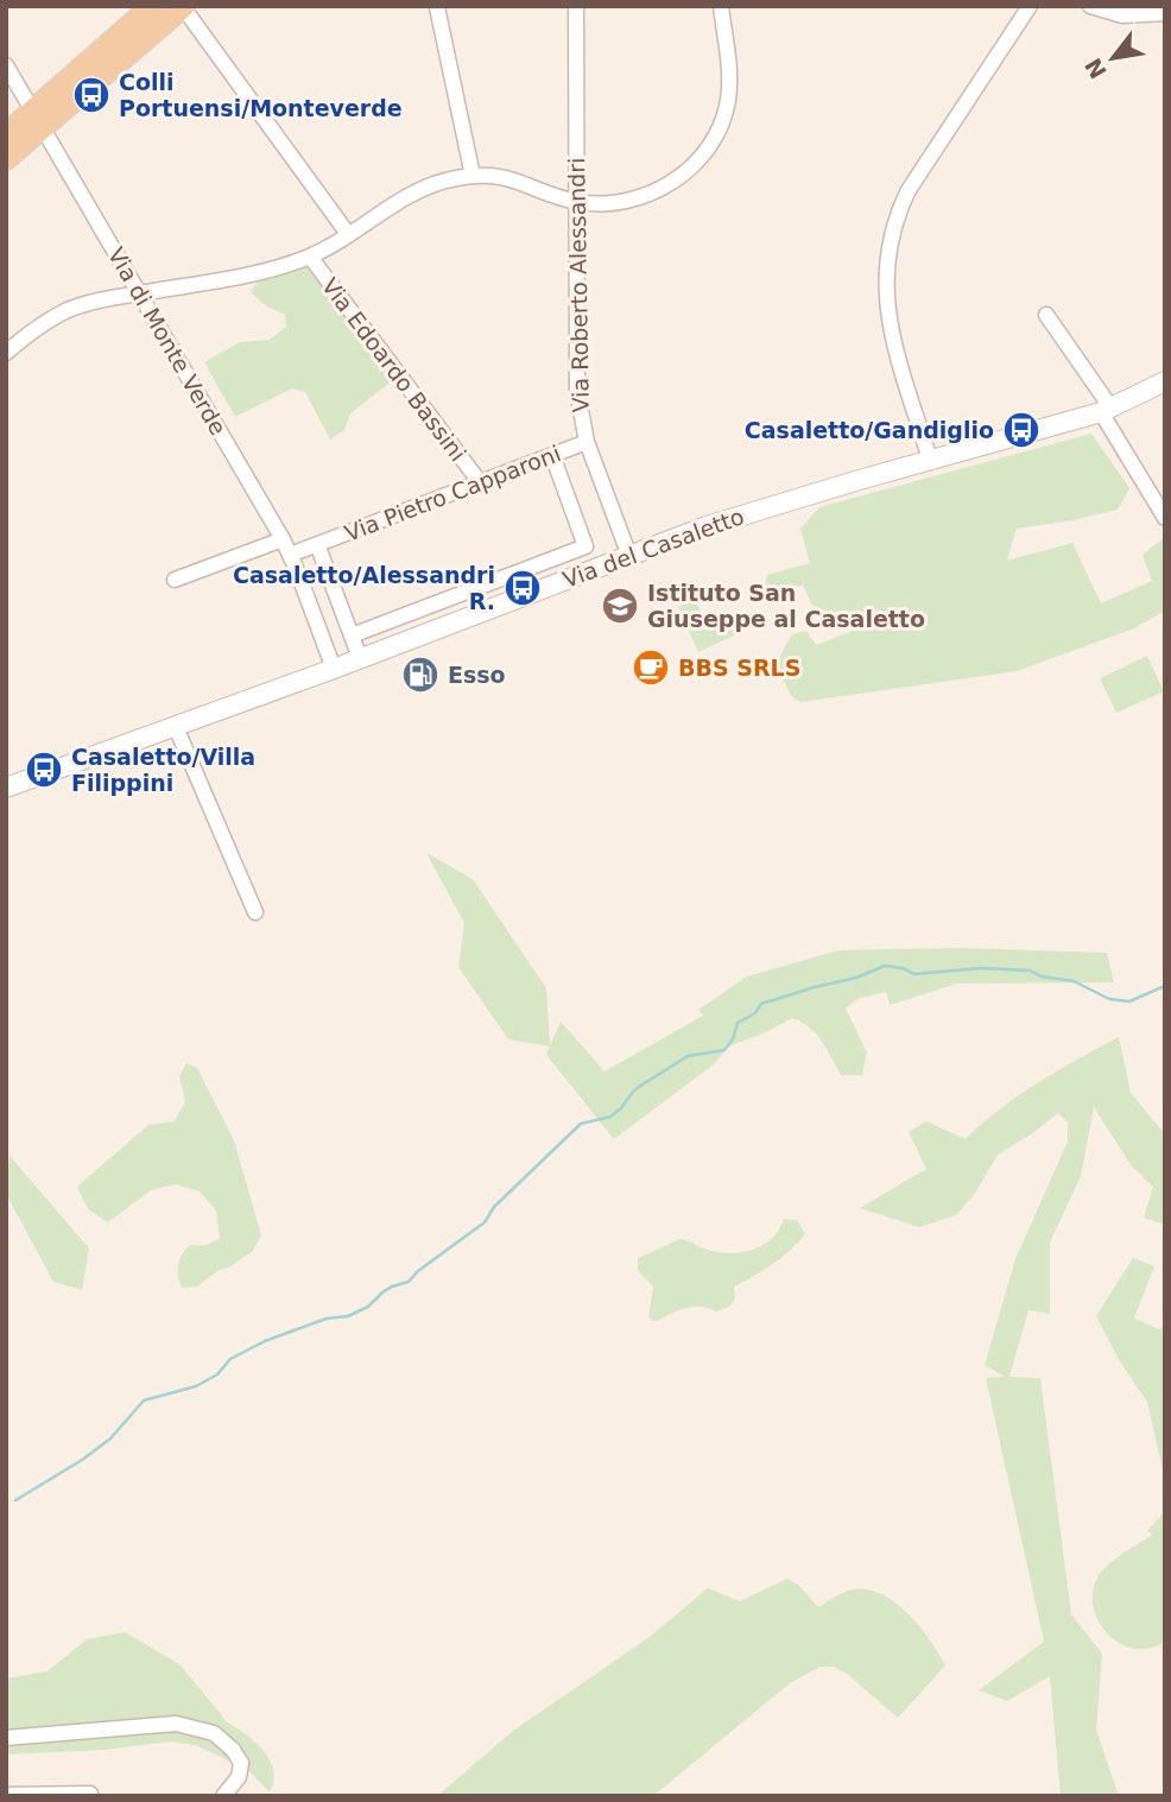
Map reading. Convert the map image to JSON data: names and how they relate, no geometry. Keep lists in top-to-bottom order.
{
  "streets": {
    "street": [
      "Via Roberto Alessandri",
      "Via di Monte Verde",
      "Via Edoardo Bassini",
      "Via Pietro Capparoni",
      "Via del Casaletto"
    ]
  },
  "crossings": [
    ["Via Roberto Alessandri", "Via Pietro Capparoni"],
    ["Via Roberto Alessandri", "Via del Casaletto"],
    ["Via di Monte Verde", "Via Pietro Capparoni"],
    ["Via di Monte Verde", "Via del Casaletto"],
    ["Via Edoardo Bassini", "Via Pietro Capparoni"]
  ],
  "places": {
    "bus stop": [
      "Colli Portuensi/Monteverde",
      "Casaletto/Gandiglio",
      "Casaletto/Alessandri R.",
      "Casaletto/Villa Filippini"
    ],
    "school or university": ["Istituto San Giuseppe al Casaletto"],
    "cafe": ["BBS SRLS"],
    "fuel station": ["Esso"]
  },
  "north": "bottom left"
}
